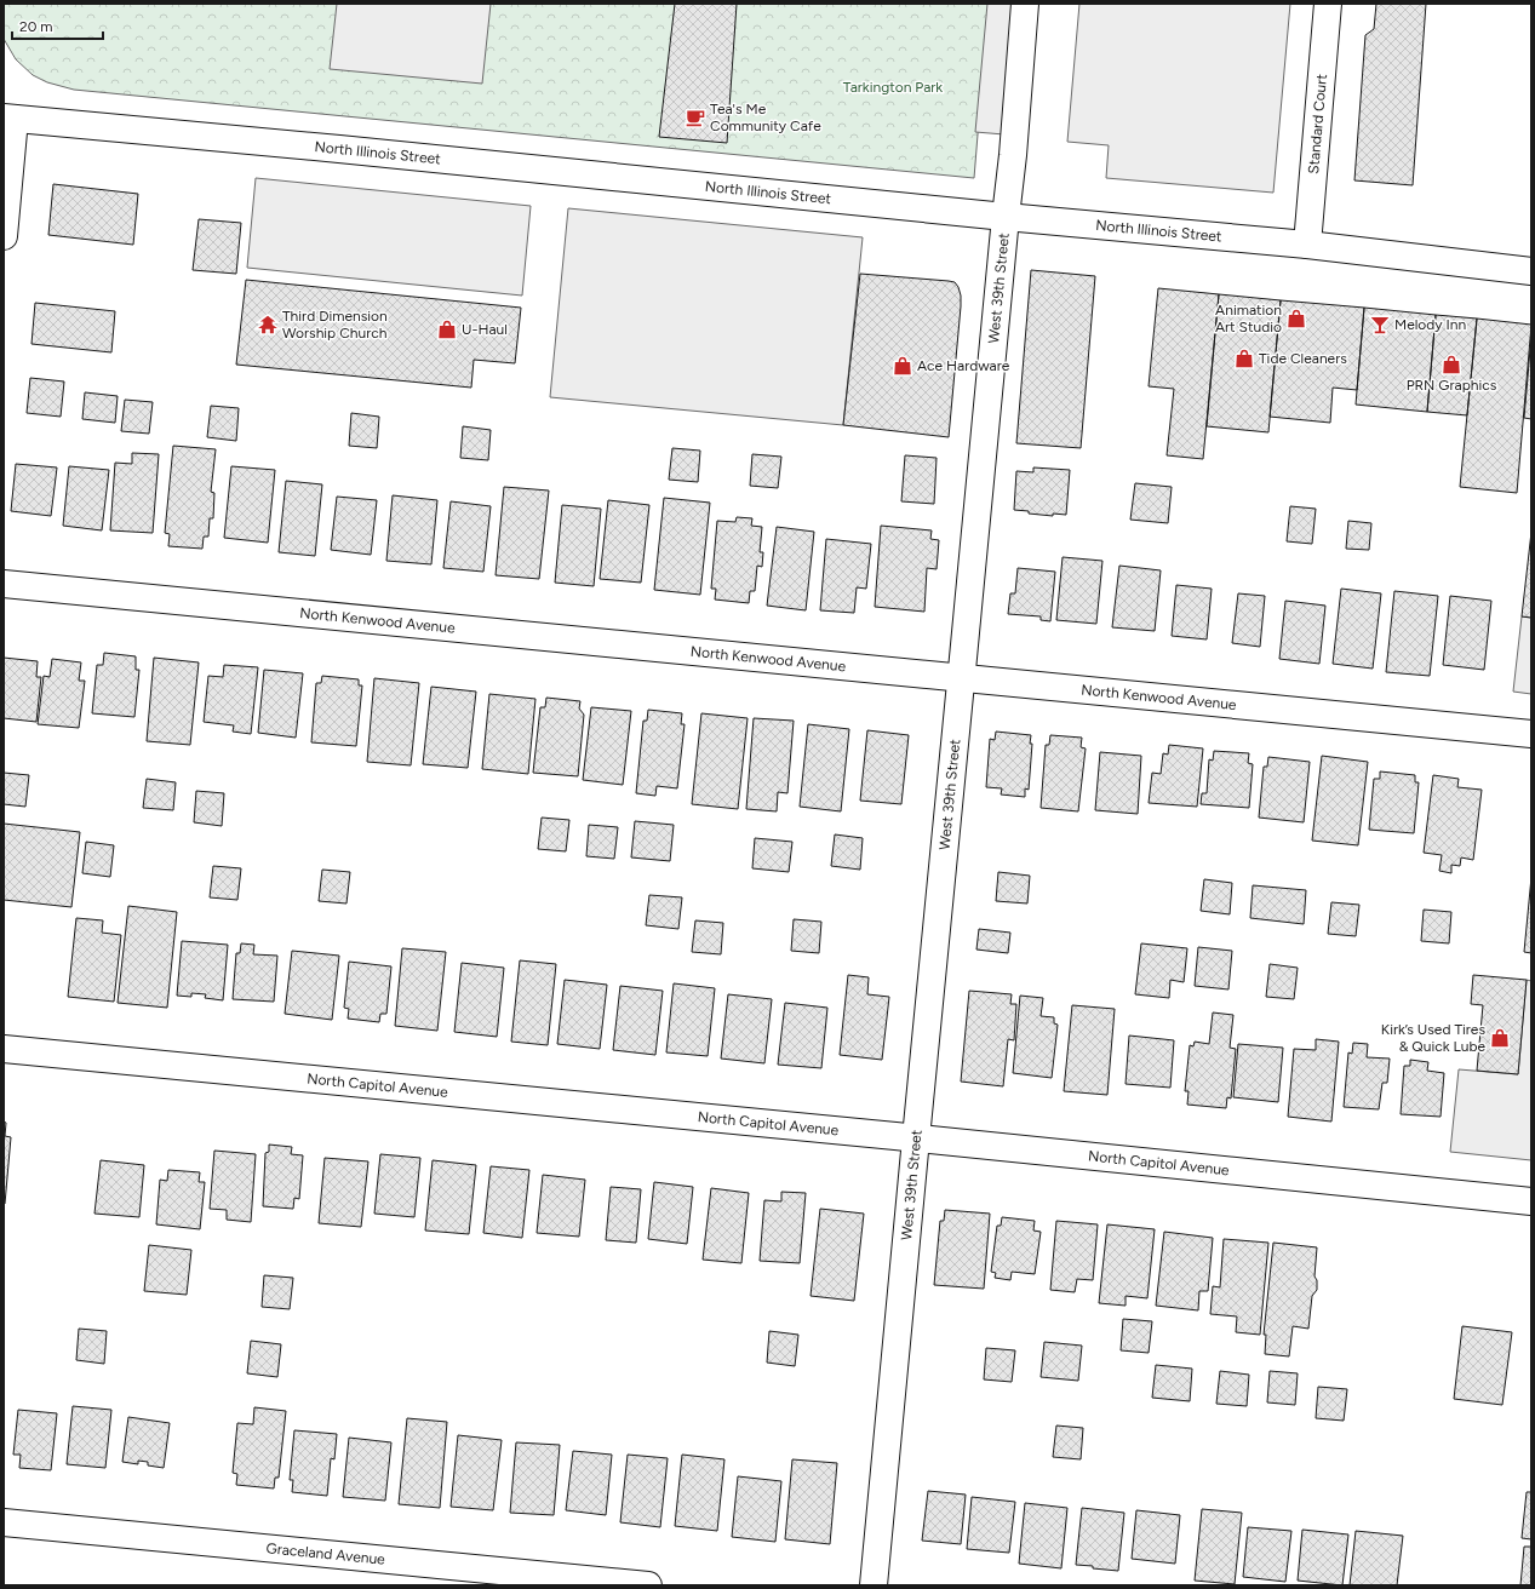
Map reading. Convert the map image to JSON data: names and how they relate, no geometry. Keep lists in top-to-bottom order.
{
  "streets": {
    "street": [
      "Standard Court",
      "North Illinois Street",
      "West 39th Street",
      "North Kenwood Avenue",
      "North Capitol Avenue",
      "Graceland Avenue"
    ]
  },
  "crossings": [
    ["Standard Court", "North Illinois Street"],
    ["North Illinois Street", "West 39th Street"],
    ["West 39th Street", "North Kenwood Avenue"],
    ["West 39th Street", "North Capitol Avenue"]
  ],
  "parks": ["Tarkington Park"],
  "places": {
    "cafe": ["Tea's Me Community Cafe"],
    "shop": [
      "Animation Art Studio",
      "U-Haul",
      "Tide Cleaners",
      "PRN Graphics",
      "Ace Hardware",
      "Kirk’s Used Tires & Quick Lube"
    ],
    "temple": ["Third Dimension Worship Church"],
    "bar": ["Melody Inn"]
  },
  "scale_bar": "20 m"
}
